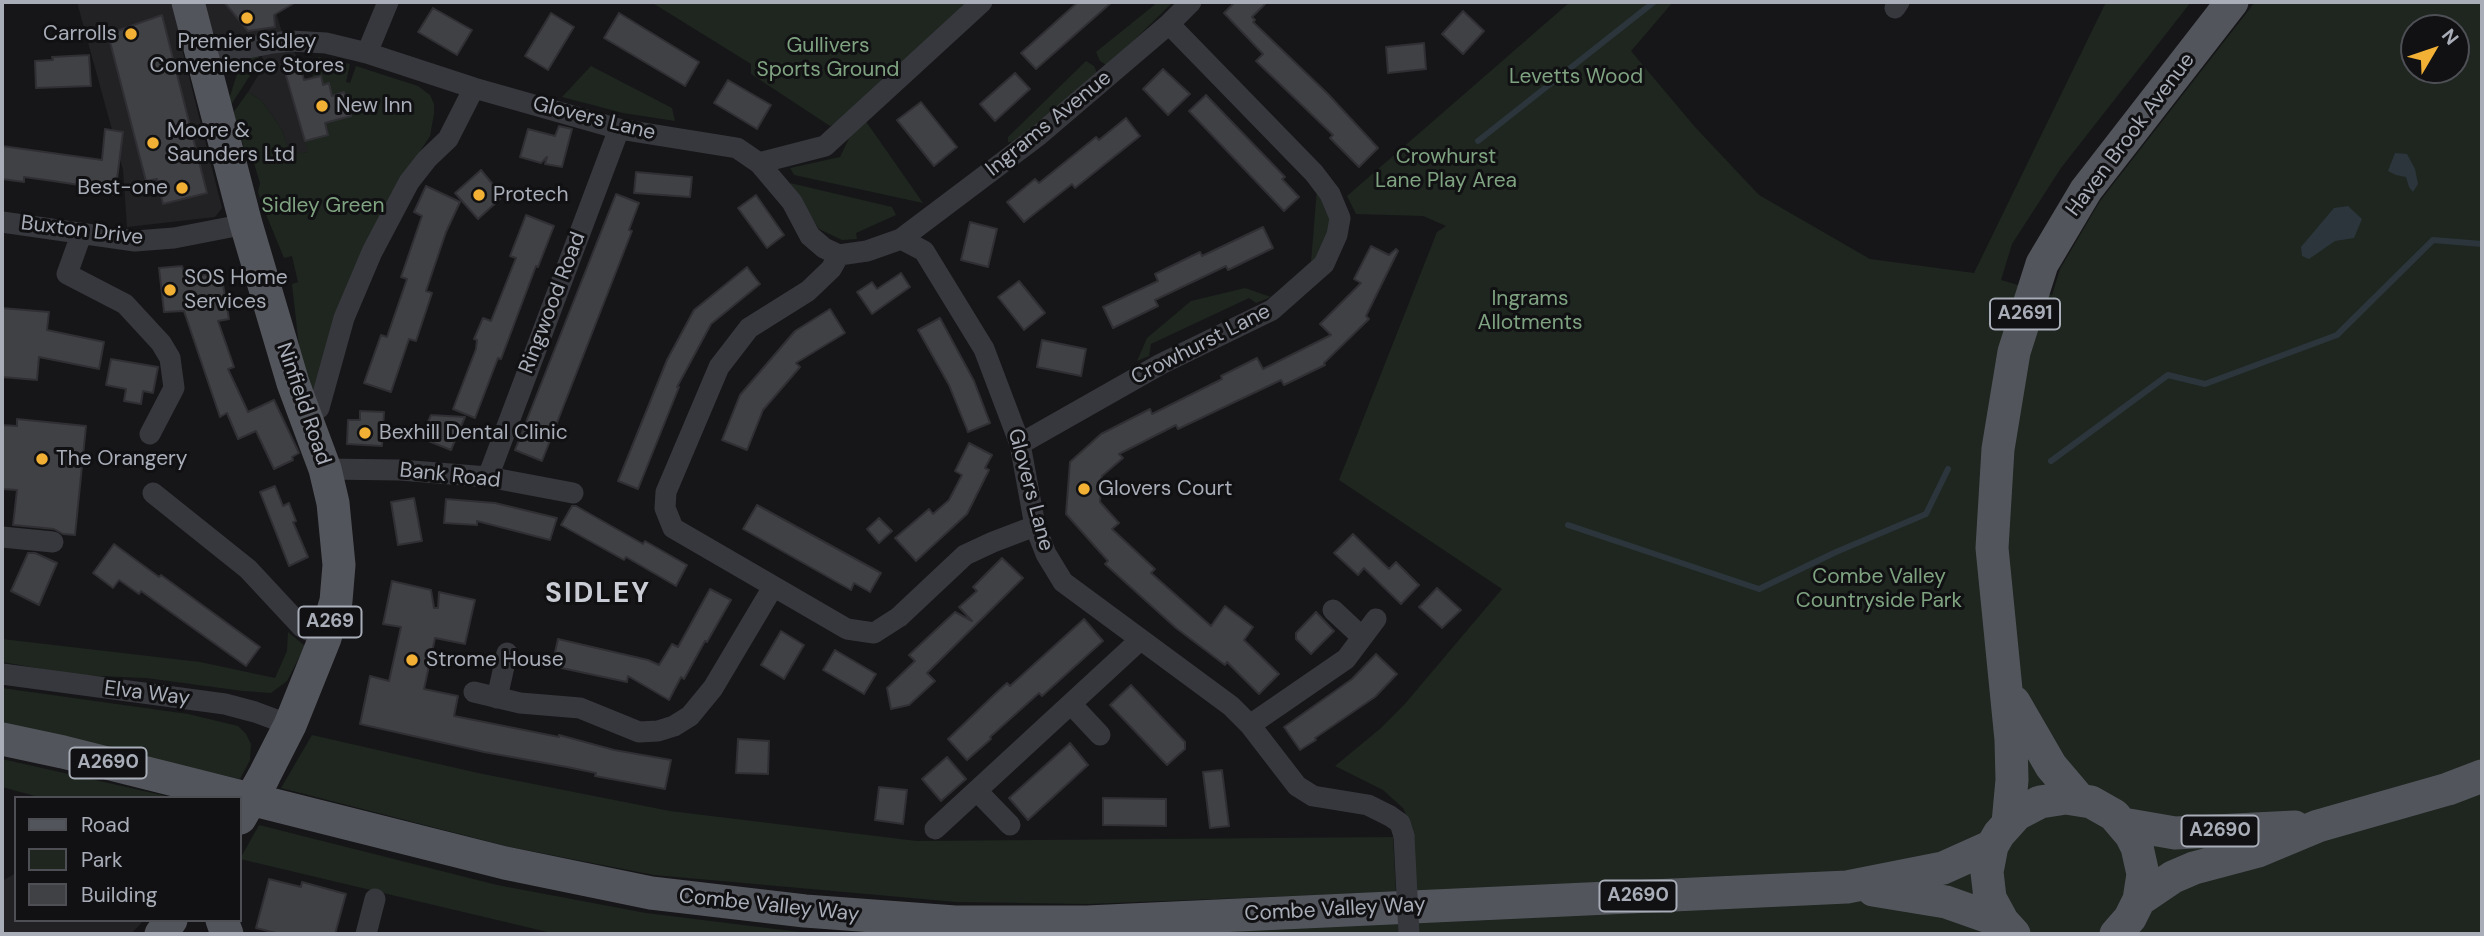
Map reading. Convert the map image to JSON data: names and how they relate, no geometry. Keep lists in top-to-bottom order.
{
  "streets": {
    "main road": [
      "Haven Brook Avenue",
      "A2691",
      "Ninfield Road",
      "A269",
      "A2690",
      "Combe Valley Way"
    ],
    "street": [
      "Glovers Lane",
      "Ingrams Avenue",
      "Buxton Drive",
      "Ringwood Road",
      "Crowhurst Lane",
      "Bank Road",
      "Elva Way"
    ]
  },
  "crossings": [
    ["Glovers Lane", "Ingrams Avenue"],
    ["Glovers Lane", "Ringwood Road"],
    ["Glovers Lane", "Crowhurst Lane"],
    ["Glovers Lane", "Ninfield Road"],
    ["Ingrams Avenue", "Crowhurst Lane"],
    ["Haven Brook Avenue", "Combe Valley Way"],
    ["Buxton Drive", "Ninfield Road"],
    ["Ringwood Road", "Bank Road"],
    ["Ninfield Road", "Bank Road"],
    ["Ninfield Road", "A269"],
    ["Ninfield Road", "Elva Way"],
    ["A269", "Elva Way"]
  ],
  "districts": ["SIDLEY"],
  "parks": [
    "Gullivers Sports Ground",
    "Levetts Wood",
    "Crowhurst Lane Play Area",
    "Sidley Green",
    "Ingrams Allotments",
    "Combe Valley Countryside Park"
  ],
  "places": [
    "Premier Sidley Convenience Stores",
    "Carrolls",
    "New Inn",
    "Moore & Saunders Ltd",
    "Best-one",
    "Protech",
    "SOS Home Services",
    "Bexhill Dental Clinic",
    "The Orangery",
    "Glovers Court",
    "Strome House"
  ],
  "legend": ["Road", "Park", "Building"],
  "north": "top right"
}
